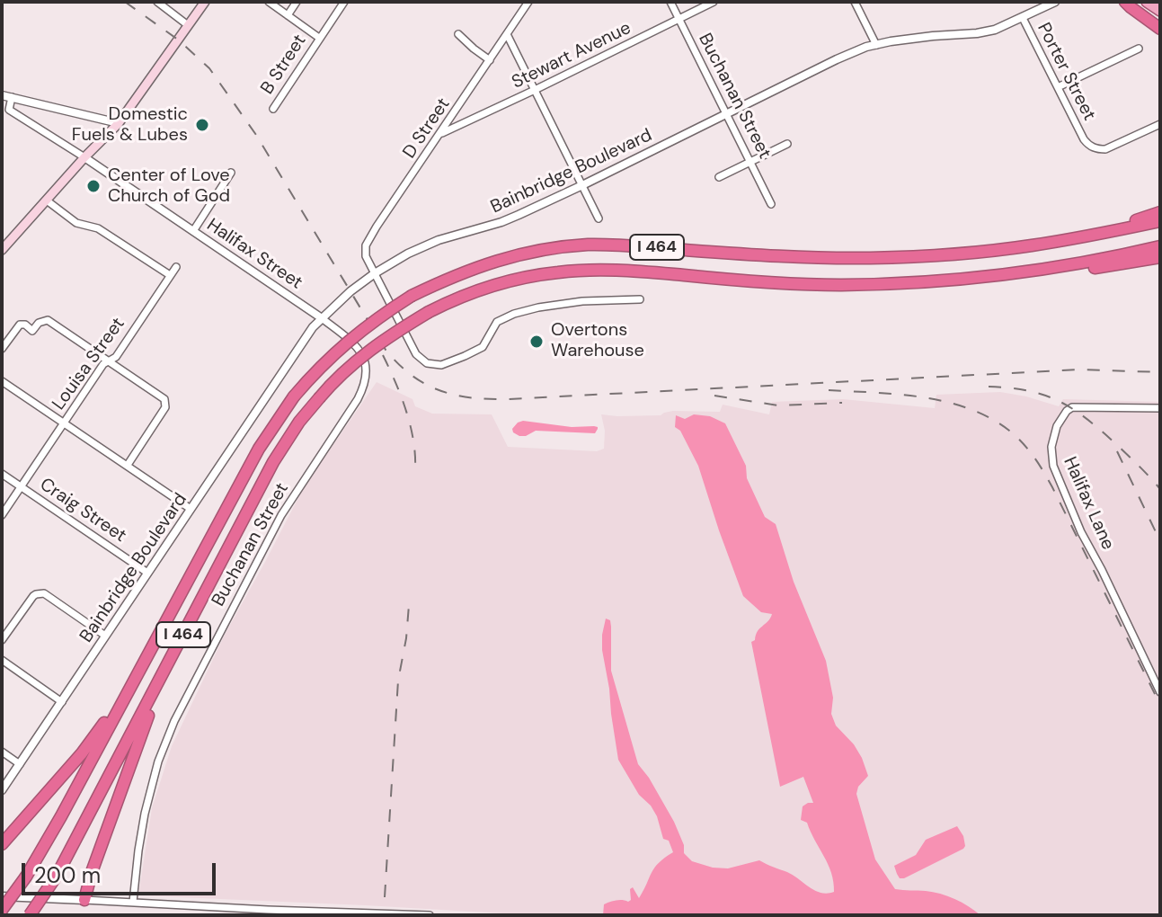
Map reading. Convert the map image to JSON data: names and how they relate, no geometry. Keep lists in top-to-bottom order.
{
  "streets": {
    "highway": ["I 464"],
    "street": [
      "Stewart Avenue",
      "B Street",
      "Porter Street",
      "Buchanan Street",
      "D Street",
      "Bainbridge Boulevard",
      "Halifax Street",
      "Louisa Street",
      "Halifax Lane",
      "Craig Street"
    ]
  },
  "crossings": [
    ["Stewart Avenue", "Buchanan Street"],
    ["Stewart Avenue", "D Street"],
    ["Porter Street", "Bainbridge Boulevard"],
    ["Buchanan Street", "Bainbridge Boulevard"],
    ["Buchanan Street", "Halifax Street"],
    ["D Street", "Bainbridge Boulevard"],
    ["Bainbridge Boulevard", "Halifax Street"],
    ["Bainbridge Boulevard", "Craig Street"],
    ["Louisa Street", "Craig Street"]
  ],
  "places": ["Domestic Fuels & Lubes", "Center of Love Church of God", "Overtons Warehouse"],
  "scale_bar": "200 m"
}
